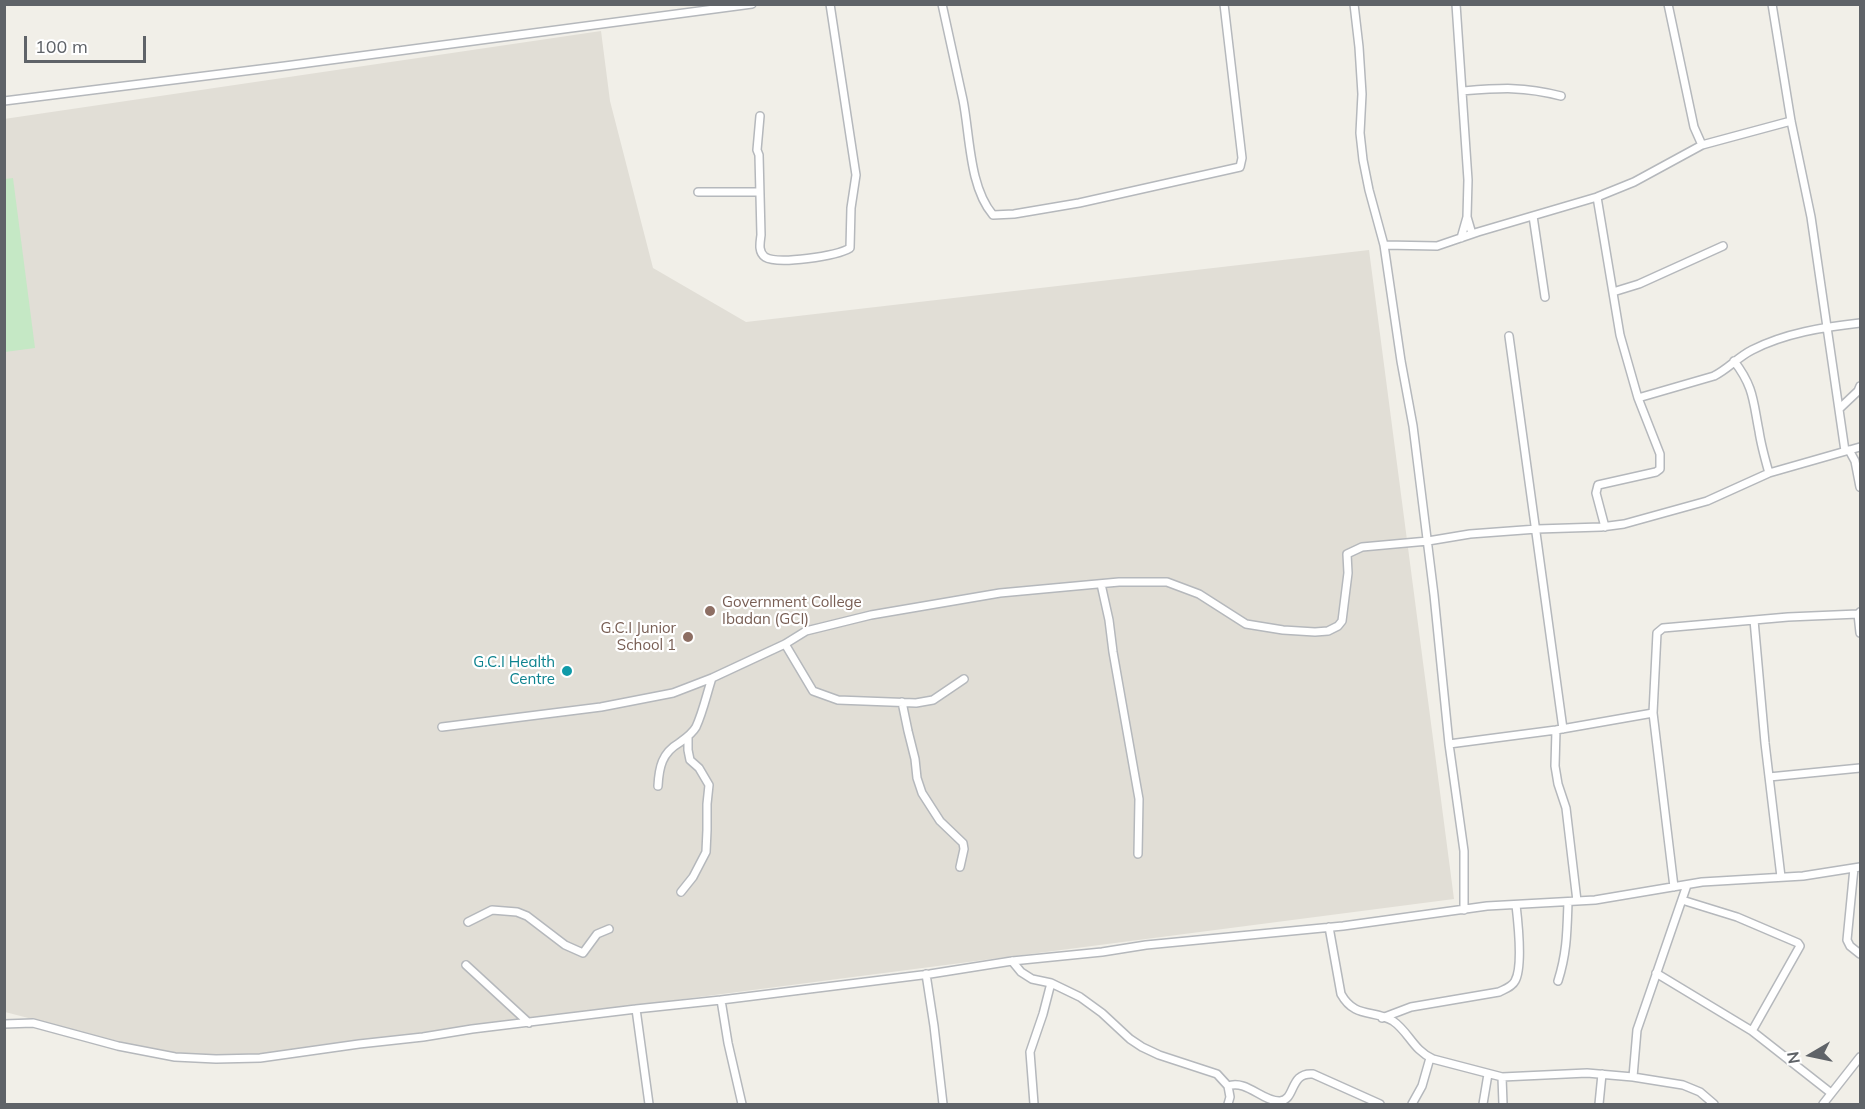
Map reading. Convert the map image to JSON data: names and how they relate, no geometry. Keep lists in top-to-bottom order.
{
  "places": ["Government College Ibadan (GCI)", "G.C.I Junior School 1", "G.C.I Health Centre"],
  "scale_bar": "100 m",
  "north": "left"
}
